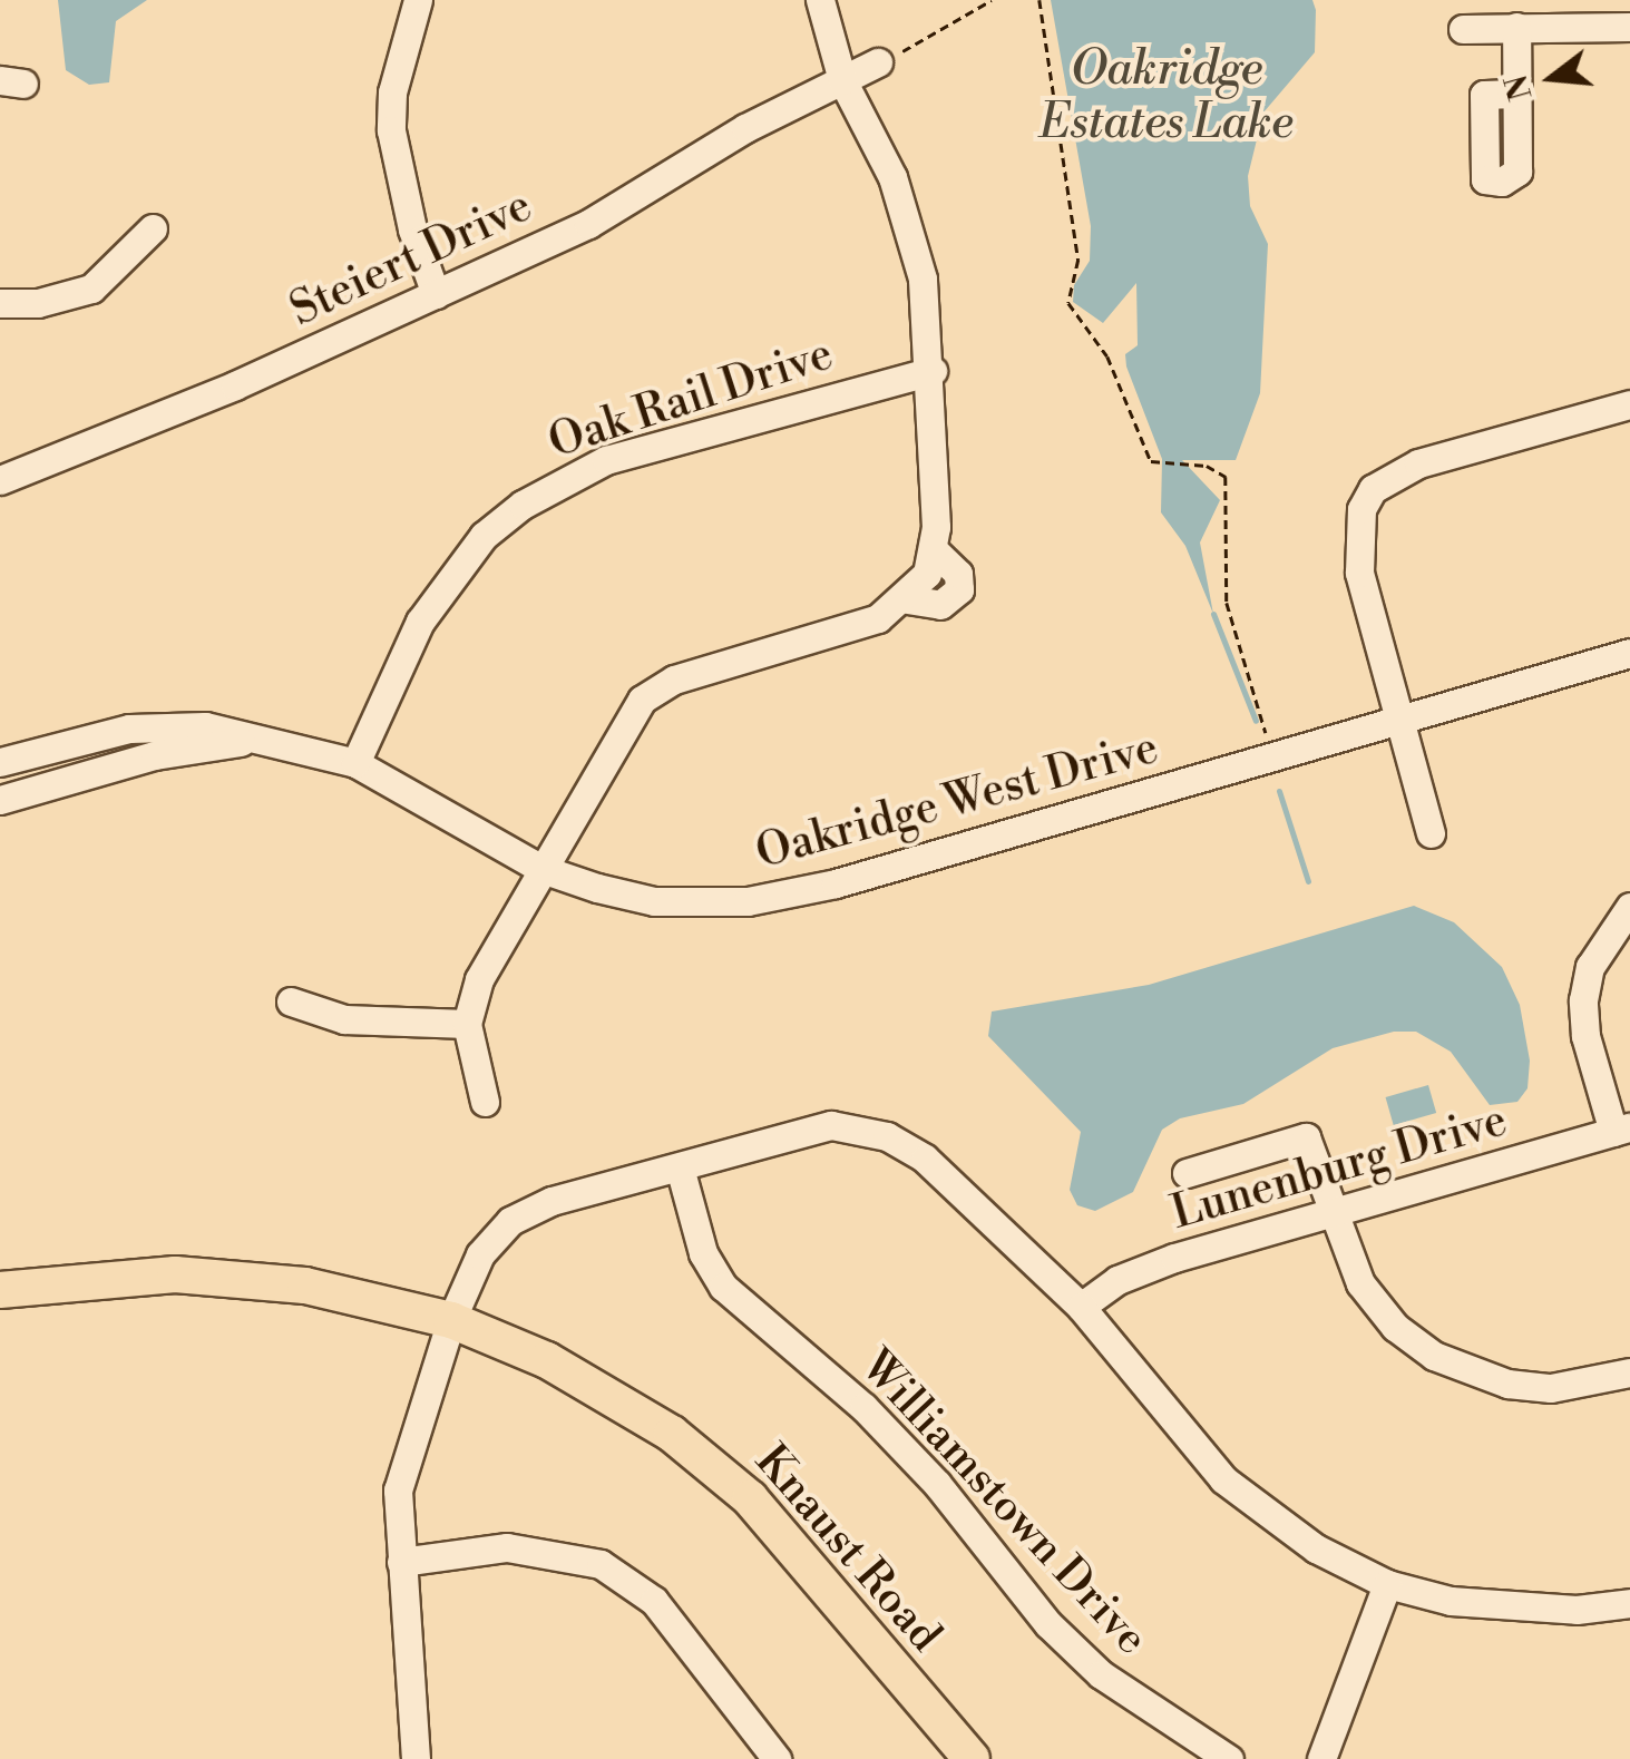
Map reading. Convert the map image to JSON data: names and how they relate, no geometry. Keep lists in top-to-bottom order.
{
  "streets": {
    "main road": ["Knaust Road"],
    "street": [
      "Steiert Drive",
      "Oak Rail Drive",
      "Oakridge West Drive",
      "Lunenburg Drive",
      "Williamstown Drive"
    ]
  },
  "crossings": [
    ["Oak Rail Drive", "Oakridge West Drive"]
  ],
  "water": ["Oakridge Estates Lake"],
  "north": "left"
}
